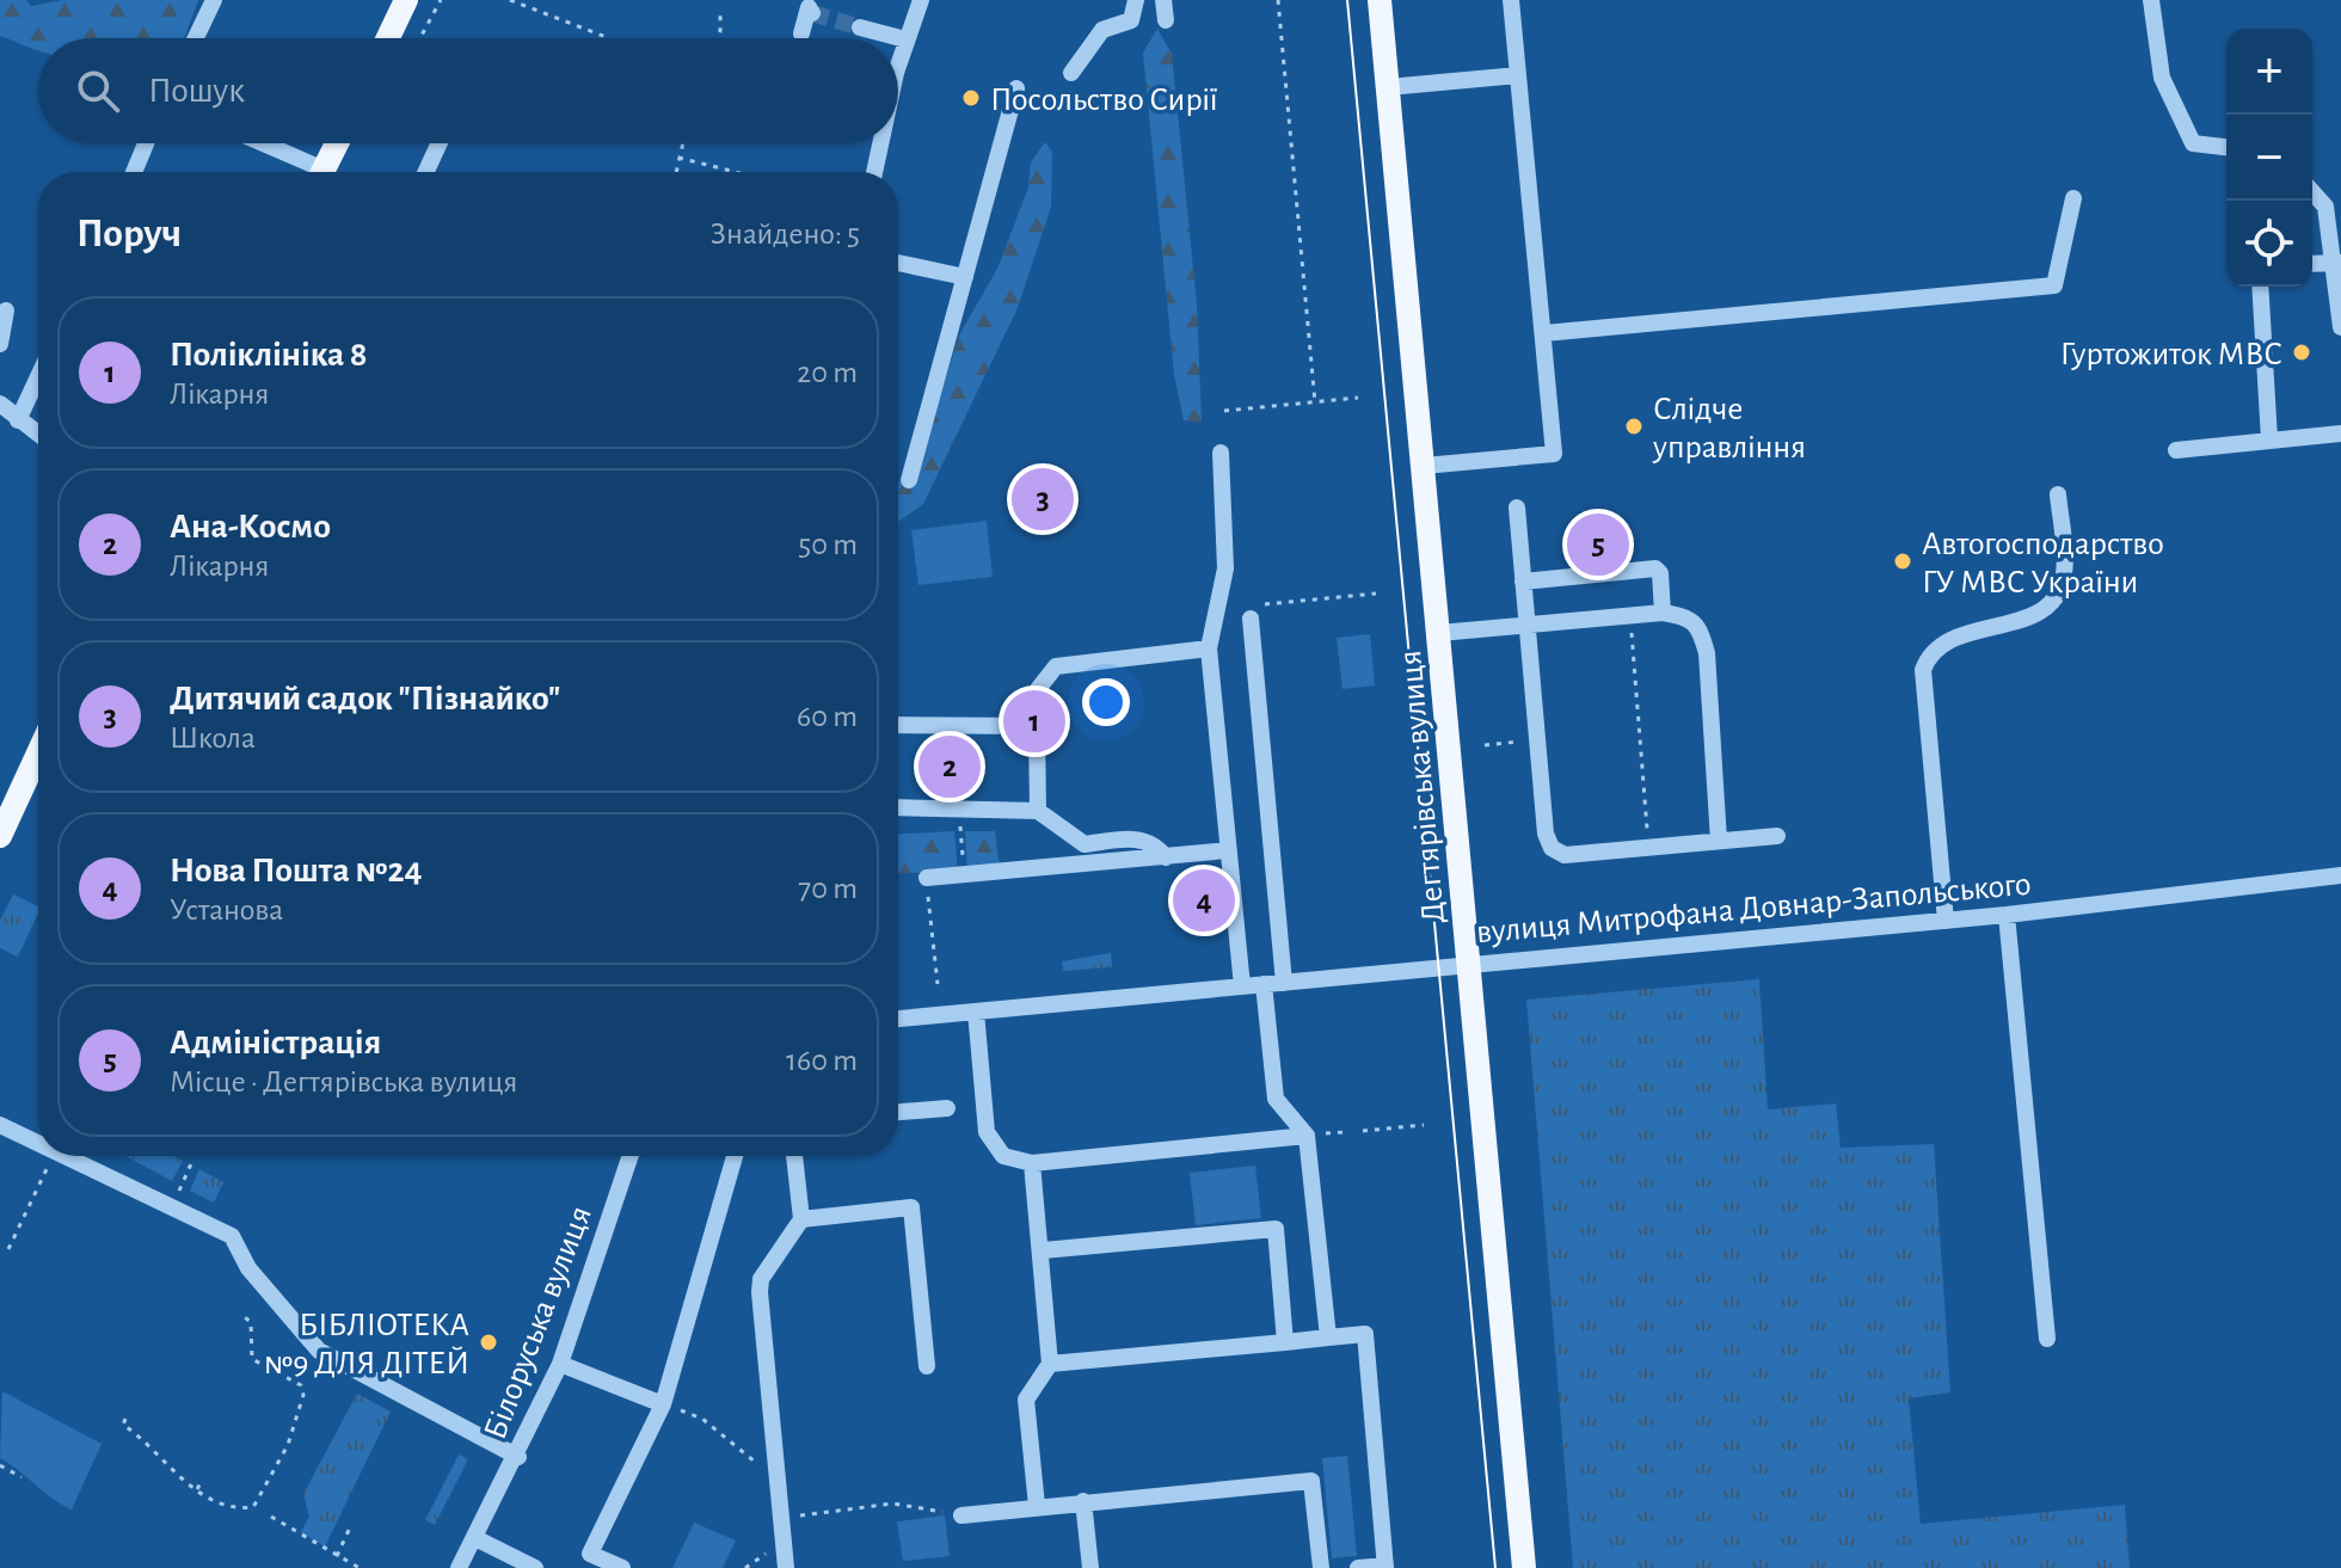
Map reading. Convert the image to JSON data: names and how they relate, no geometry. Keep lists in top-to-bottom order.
{
  "streets": {
    "main road": ["Дегтярівська вулиця"],
    "street": ["вулиця Митрофана Довнар-Запольського", "Білоруська вулиця"]
  },
  "crossings": [
    ["Дегтярівська вулиця", "вулиця Митрофана Довнар-Запольського"]
  ],
  "places": [
    "Посольство Сирії",
    "Гуртожиток МВС",
    "Слідче управління",
    "Автогосподарство ГУ МВС України",
    "БІБЛІОТЕКА №9 ДЛЯ ДІТЕЙ"
  ],
  "page": {
    "map_buttons": ["+", "−"],
    "search": "Пошук",
    "heading": ["Поруч", "Знайдено: 5"],
    "list": [
      {
        "mark": "1",
        "name": "Поліклініка 8",
        "note": "Лікарня",
        "value": "20 m"
      },
      {
        "mark": "2",
        "name": "Ана-Космо",
        "note": "Лікарня",
        "value": "50 m"
      },
      {
        "mark": "3",
        "name": "Дитячий садок \"Пізнайко\"",
        "note": "Школа",
        "value": "60 m"
      },
      {
        "mark": "4",
        "name": "Нова Пошта №24",
        "note": "Установа",
        "value": "70 m"
      },
      {
        "mark": "5",
        "name": "Адміністрація",
        "note": "Місце · Дегтярівська вулиця",
        "value": "160 m"
      }
    ],
    "pins": [
      "3",
      "5",
      "1",
      "2",
      "4"
    ]
  }
}
